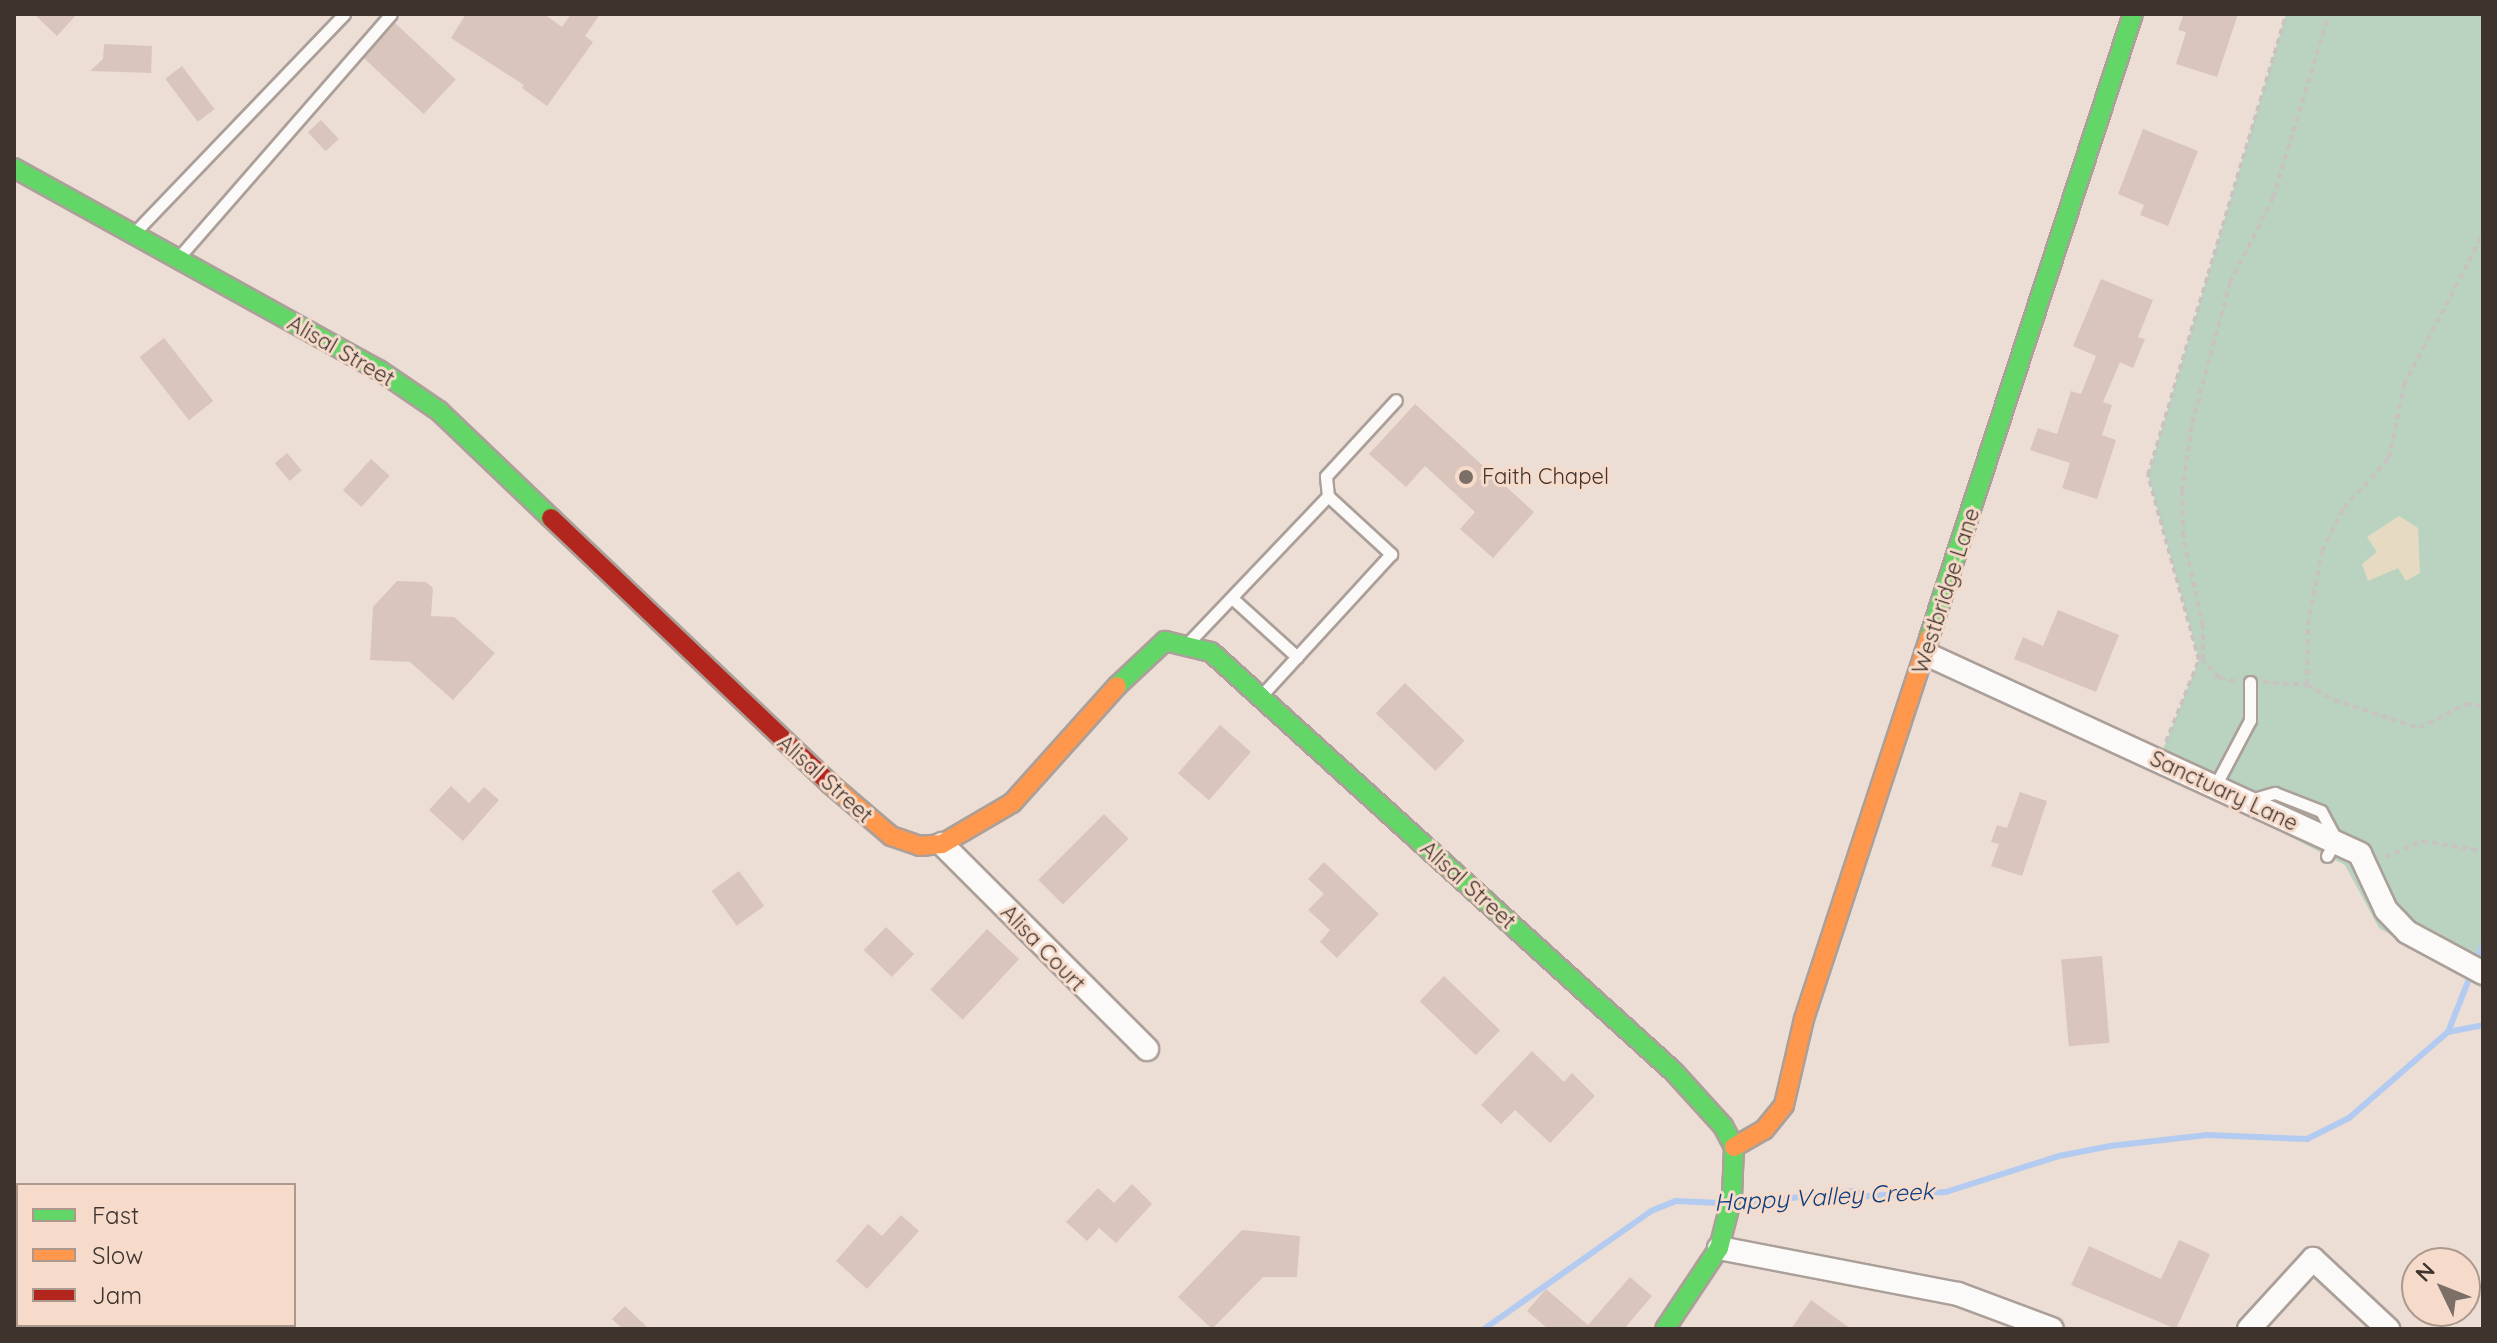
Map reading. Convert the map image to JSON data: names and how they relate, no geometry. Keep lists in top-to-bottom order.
{
  "streets": {
    "street": [
      "Alisal Street",
      "Westbridge Lane",
      "Sanctuary Lane",
      "Alisa Court"
    ]
  },
  "crossings": [
    ["Alisal Street", "Westbridge Lane"],
    ["Alisal Street", "Alisa Court"],
    ["Westbridge Lane", "Sanctuary Lane"]
  ],
  "water": ["Happy Valley Creek"],
  "places": ["Faith Chapel"],
  "legend": ["Fast", "Slow", "Jam"],
  "north": "top left"
}
